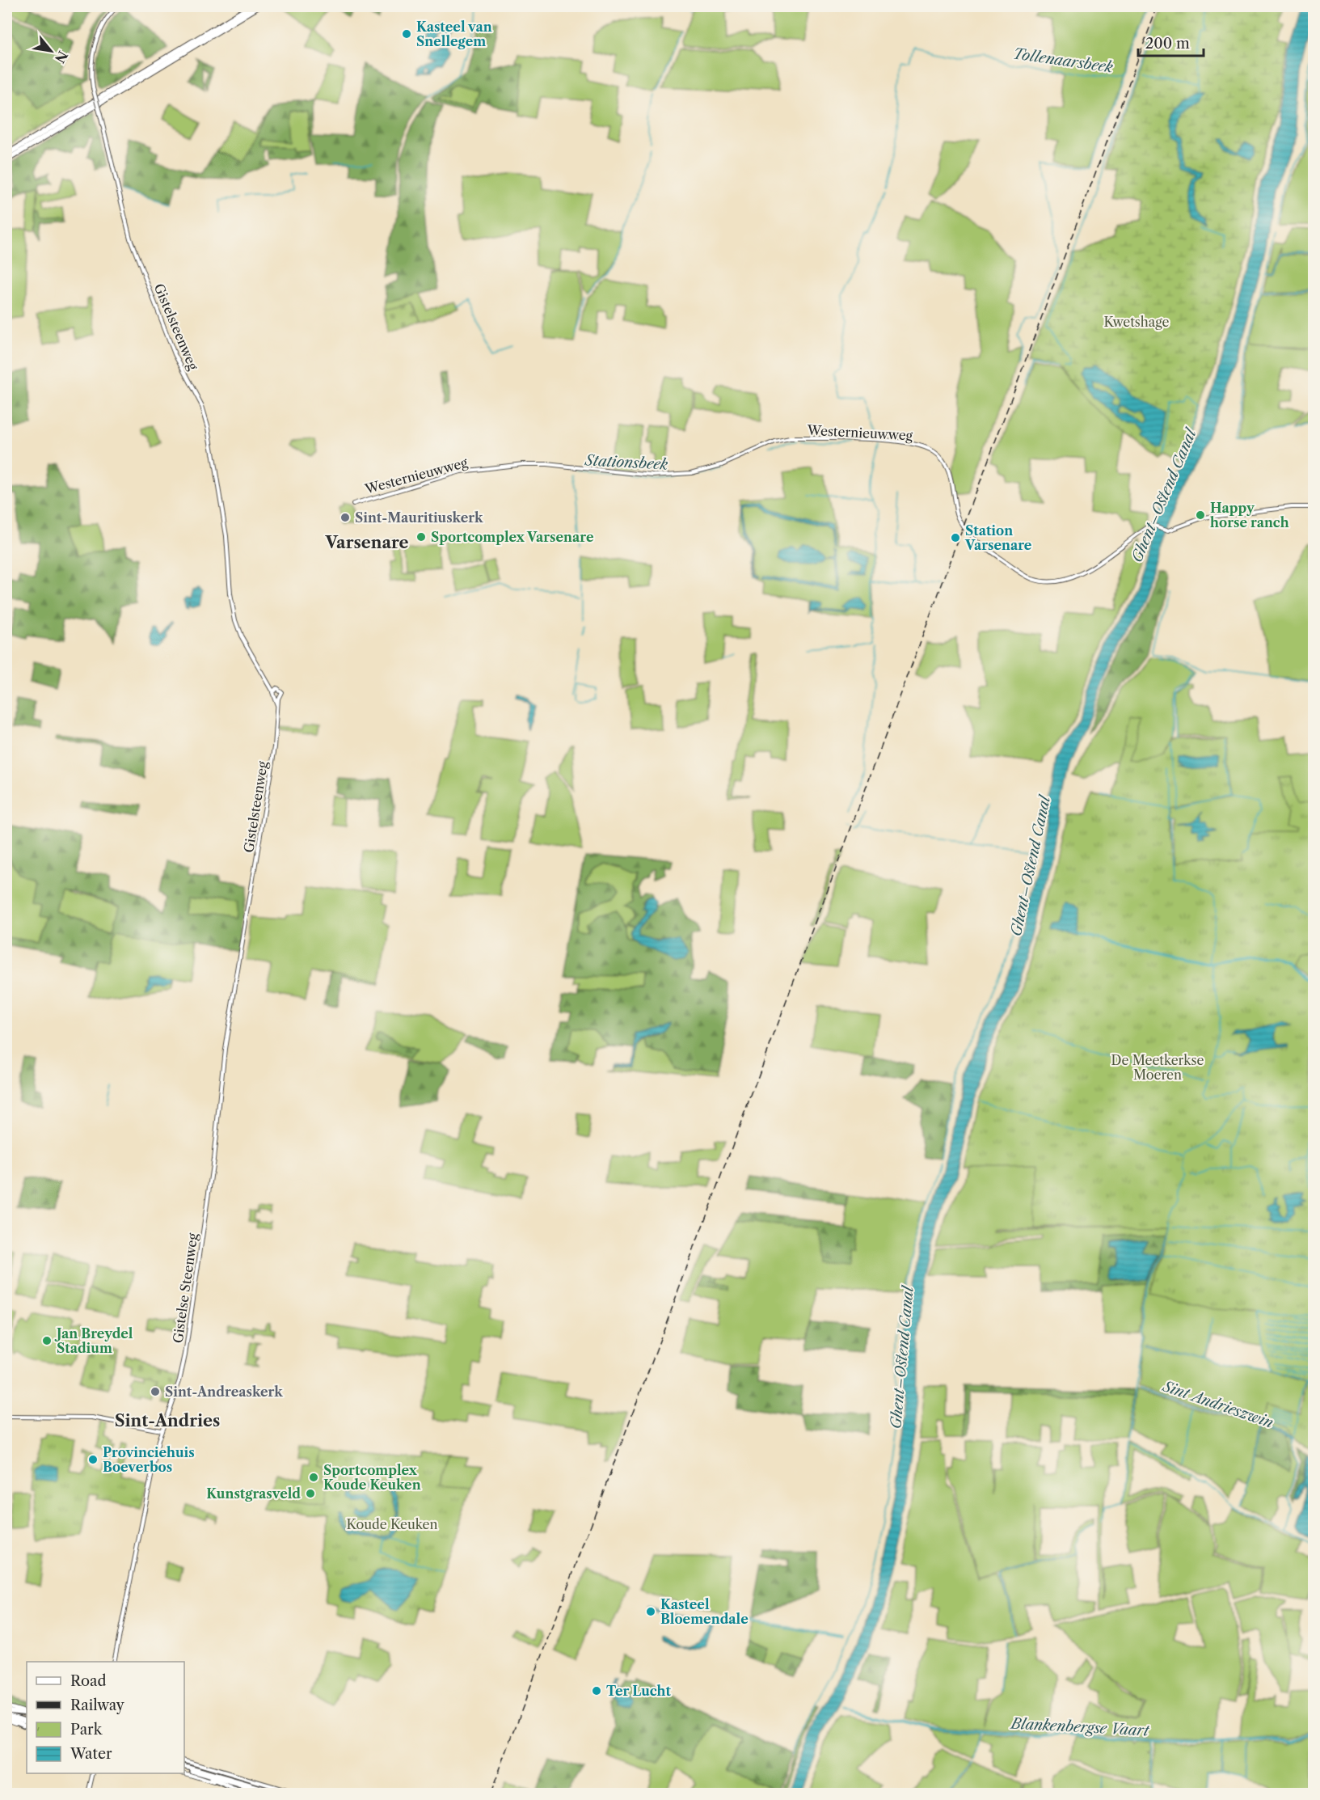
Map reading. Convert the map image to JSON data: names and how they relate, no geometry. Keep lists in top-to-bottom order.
{
  "streets": {
    "main road": ["Gistelsteenweg", "Westernieuwweg", "Gistelse Steenweg"]
  },
  "crossings": [
    ["Gistelsteenweg", "Gistelse Steenweg"]
  ],
  "districts": ["Varsenare", "Sint-Andries"],
  "water": [
    "Tollenaarsbeek",
    "Stationsbeek",
    "Ghent–Ostend Canal",
    "Sint Andrieszwin",
    "Blankenbergse Vaart"
  ],
  "parks": ["Kwetshage", "De Meetkerkse Moeren", "Koude Keuken"],
  "places": [
    "Kasteel van Snellegem",
    "Happy horse ranch",
    "Sint-Mauritiuskerk",
    "Sportcomplex Varsenare",
    "Station Varsenare",
    "Jan Breydel Stadium",
    "Sint-Andreaskerk",
    "Provinciehuis Boeverbos",
    "Sportcomplex Koude Keuken",
    "Kunstgrasveld",
    "Kasteel Bloemendale",
    "Ter Lucht"
  ],
  "legend": [
    "Road",
    "Railway",
    "Park",
    "Water"
  ],
  "scale_bar": "200 m",
  "north": "bottom right"
}
